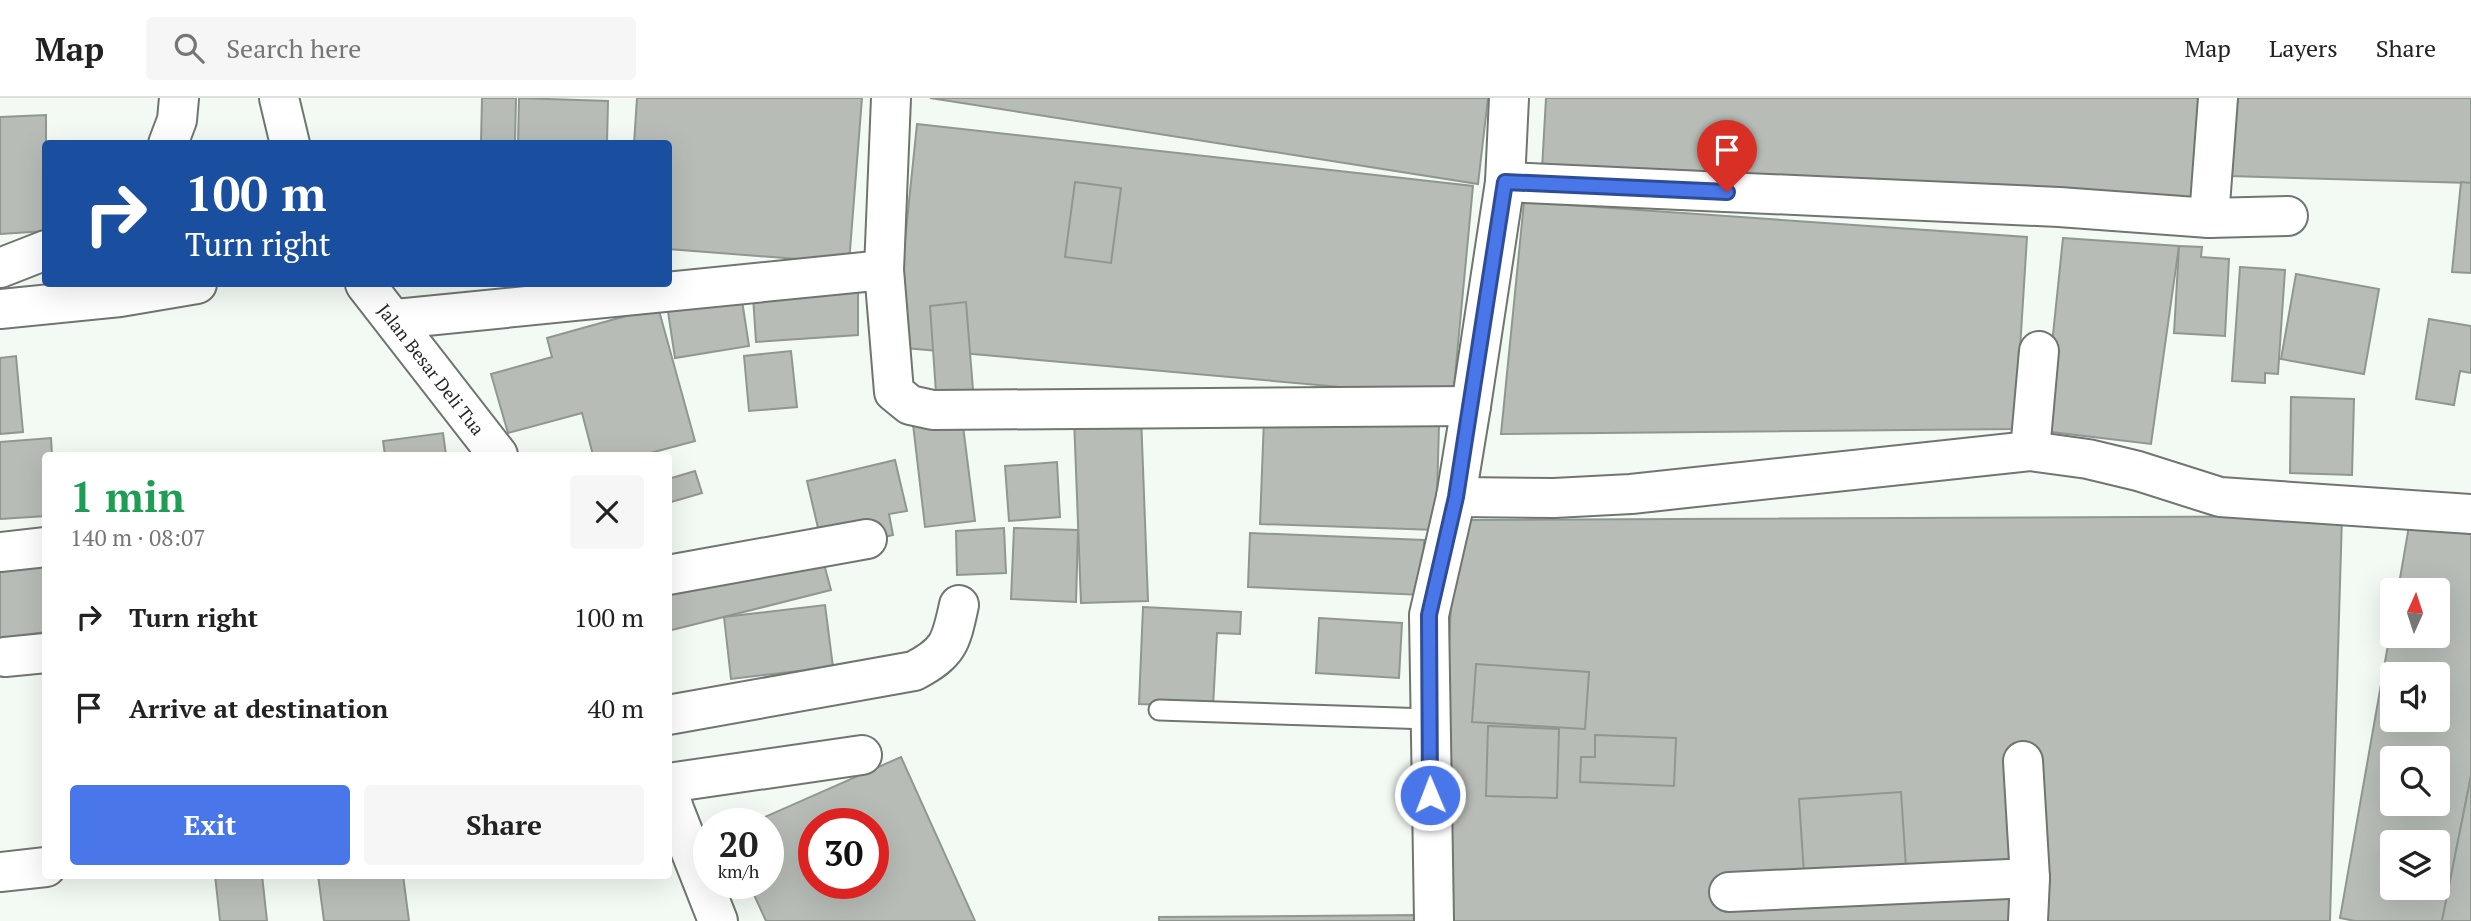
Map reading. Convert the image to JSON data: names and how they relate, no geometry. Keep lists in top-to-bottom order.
{
  "streets": {
    "street": ["Jalan Besar Deli Tua"]
  },
  "north": "top",
  "page": {
    "header": "Map",
    "search": "Search here",
    "nav": ["Map", "Layers", "Share"],
    "turn": ["100 m", "Turn right"],
    "heading": ["1 min", "140 m · 08:07"],
    "list": [
      {
        "name": "Turn right",
        "value": "100 m"
      },
      {
        "name": "Arrive at destination",
        "value": "40 m"
      }
    ],
    "buttons": ["Exit", "Share"],
    "speed": "20 km/h",
    "limit": "30"
  }
}
